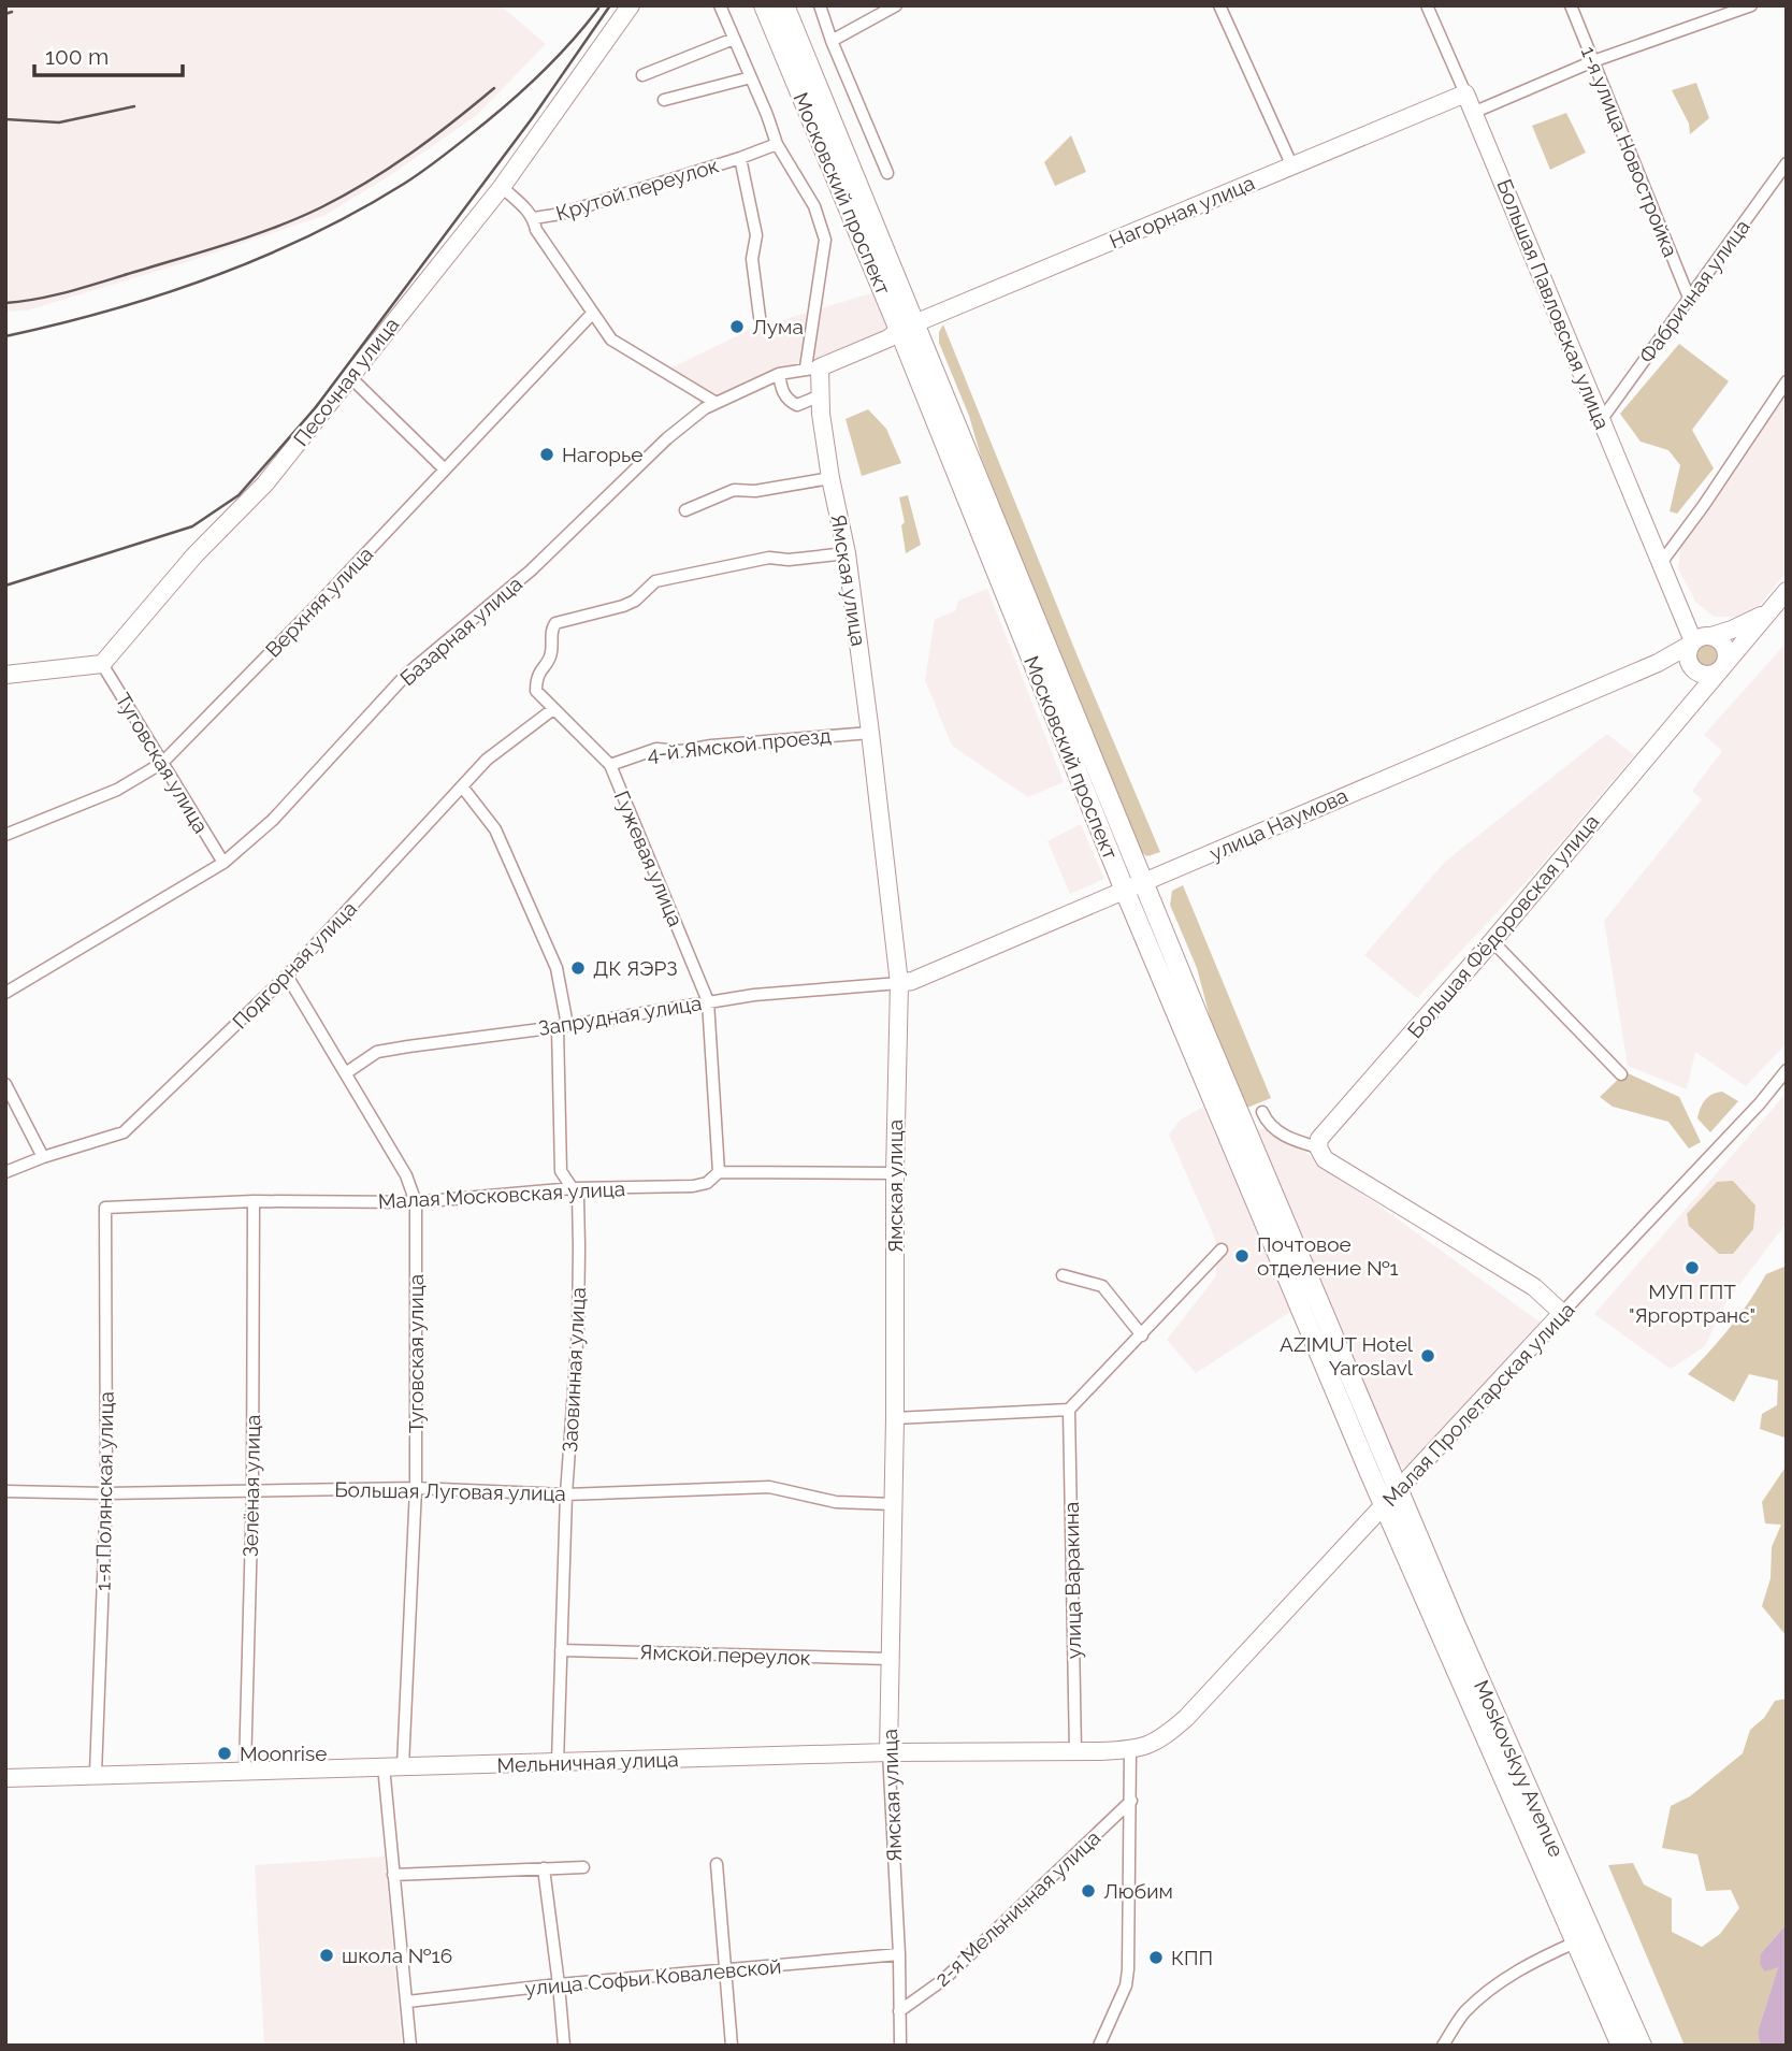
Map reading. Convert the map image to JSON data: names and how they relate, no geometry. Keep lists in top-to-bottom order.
{
  "streets": {
    "main road": ["Московский проспект", "Moskovskyy Avenue"],
    "street": [
      "1-я улица Новостройка",
      "Крутой переулок",
      "Нагорная улица",
      "Фабричная улица",
      "Большая Павловская улица",
      "Песочная улица",
      "Ямская улица",
      "Верхняя улица",
      "Базарная улица",
      "4-й Ямской проезд",
      "Туговская улица",
      "улица Наумова",
      "Гужевая улица",
      "Большая Фёдоровская улица",
      "Подгорная улица",
      "Запрудная улица",
      "Малая Московская улица",
      "Заовинная улица",
      "Малая Пролетарская улица",
      "Зелёная улица",
      "1-я Полянская улица",
      "Большая Луговая улица",
      "улица Варакина",
      "Ямской переулок",
      "Мельничная улица",
      "2-я Мельничная улица",
      "улица Софьи Ковалевской"
    ]
  },
  "crossings": [
    ["1-я улица Новостройка", "Фабричная улица"],
    ["Московский проспект", "Нагорная улица"],
    ["Московский проспект", "Базарная улица"],
    ["Московский проспект", "улица Наумова"],
    ["Московский проспект", "Малая Пролетарская улица"],
    ["Московский проспект", "Moskovskyy Avenue"],
    ["Нагорная улица", "Большая Павловская улица"],
    ["Нагорная улица", "Базарная улица"],
    ["Фабричная улица", "Большая Павловская улица"],
    ["Большая Павловская улица", "улица Наумова"],
    ["Большая Павловская улица", "Большая Фёдоровская улица"],
    ["Песочная улица", "Туговская улица"],
    ["Ямская улица", "Базарная улица"],
    ["Ямская улица", "4-й Ямской проезд"],
    ["Ямская улица", "улица Наумова"],
    ["Ямская улица", "Гужевая улица"],
    ["Ямская улица", "Запрудная улица"],
    ["Ямская улица", "Малая Московская улица"],
    ["Ямская улица", "Большая Луговая улица"],
    ["Ямская улица", "Ямской переулок"],
    ["Ямская улица", "Мельничная улица"],
    ["Ямская улица", "2-я Мельничная улица"],
    ["Ямская улица", "улица Софьи Ковалевской"],
    ["Верхняя улица", "Туговская улица"],
    ["Базарная улица", "Туговская улица"],
    ["4-й Ямской проезд", "Гужевая улица"],
    ["Туговская улица", "Подгорная улица"],
    ["Туговская улица", "Запрудная улица"],
    ["Туговская улица", "Малая Московская улица"],
    ["Туговская улица", "Большая Луговая улица"],
    ["Туговская улица", "Мельничная улица"],
    ["улица Наумова", "Большая Фёдоровская улица"],
    ["улица Наумова", "Запрудная улица"],
    ["Гужевая улица", "Подгорная улица"],
    ["Гужевая улица", "Запрудная улица"],
    ["Гужевая улица", "Малая Московская улица"],
    ["Подгорная улица", "Заовинная улица"],
    ["Запрудная улица", "Заовинная улица"],
    ["Малая Московская улица", "Заовинная улица"],
    ["Малая Московская улица", "Зелёная улица"],
    ["Малая Московская улица", "1-я Полянская улица"],
    ["Заовинная улица", "Большая Луговая улица"],
    ["Заовинная улица", "Ямской переулок"],
    ["Заовинная улица", "Мельничная улица"],
    ["Малая Пролетарская улица", "Мельничная улица"],
    ["Малая Пролетарская улица", "Moskovskyy Avenue"],
    ["Зелёная улица", "Большая Луговая улица"],
    ["Зелёная улица", "Мельничная улица"],
    ["1-я Полянская улица", "Большая Луговая улица"],
    ["1-я Полянская улица", "Мельничная улица"],
    ["улица Варакина", "Мельничная улица"]
  ],
  "places": [
    "Лума",
    "Нагорье",
    "ДК ЯЭРЗ",
    "Почтовое отделение №1",
    "МУП ГПТ \"Яргортранс\"",
    "AZIMUT Hotel Yaroslavl",
    "Moonrise",
    "Любим",
    "школа №16",
    "КПП"
  ],
  "scale_bar": "100 m"
}
